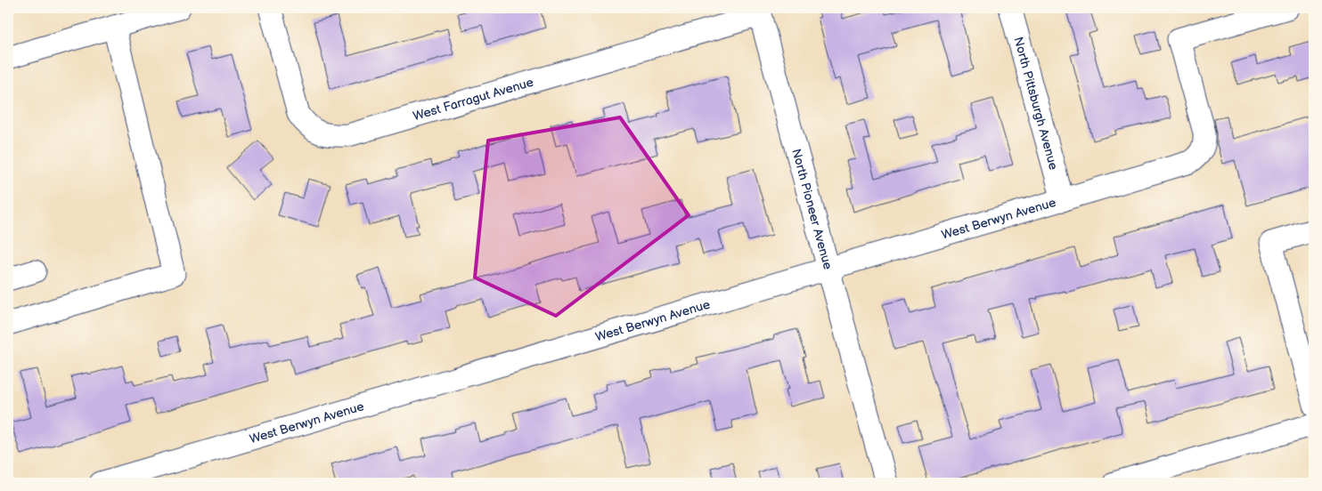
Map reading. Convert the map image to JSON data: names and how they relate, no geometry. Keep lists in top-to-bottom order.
{
  "streets": {
    "street": [
      "West Farragut Avenue",
      "North Pittsburgh Avenue",
      "North Pioneer Avenue",
      "West Berwyn Avenue"
    ]
  },
  "crossings": [
    ["West Farragut Avenue", "North Pioneer Avenue"],
    ["North Pittsburgh Avenue", "West Berwyn Avenue"],
    ["North Pioneer Avenue", "West Berwyn Avenue"]
  ]
}
